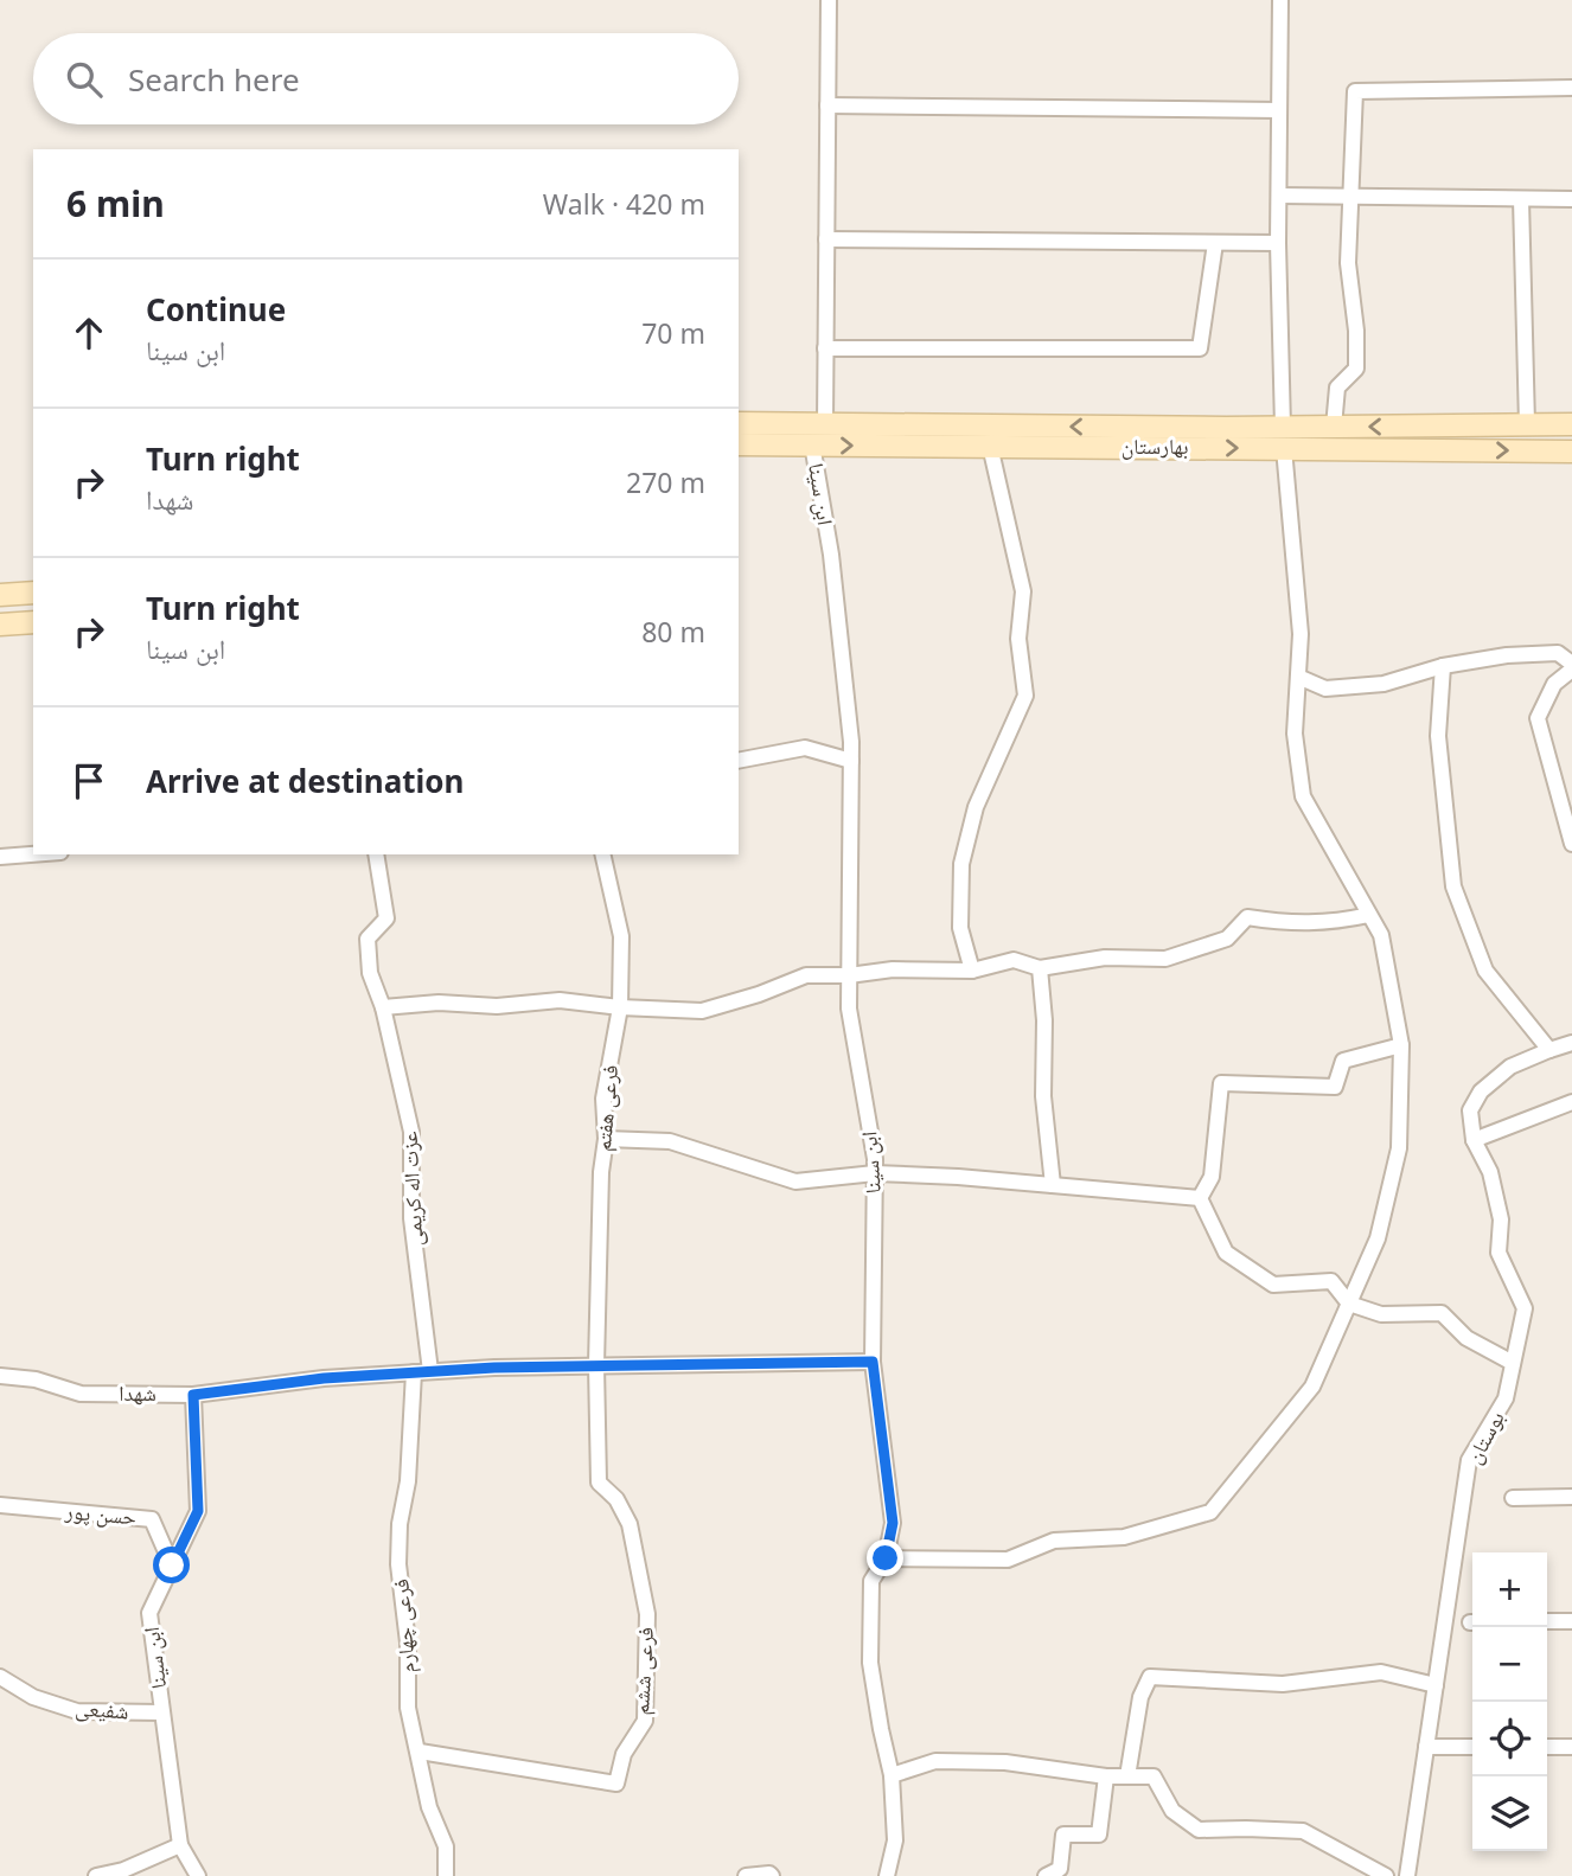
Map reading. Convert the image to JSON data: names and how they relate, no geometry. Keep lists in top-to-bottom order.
{
  "streets": {
    "street": [
      "بهارستان",
      "ابن سینا",
      "فرعی هفتم",
      "عزت اله کریمی",
      "شهدا",
      "بوستان",
      "حسن پور",
      "فرعی چهارم",
      "فرعی ششم",
      "شفیعی"
    ]
  },
  "crossings": [
    ["بهارستان", "ابن سینا"],
    ["ابن سینا", "شهدا"],
    ["ابن سینا", "حسن پور"],
    ["ابن سینا", "شفیعی"],
    ["فرعی هفتم", "شهدا"],
    ["فرعی هفتم", "فرعی ششم"],
    ["عزت اله کریمی", "شهدا"],
    ["شهدا", "فرعی چهارم"],
    ["شهدا", "فرعی ششم"],
    ["فرعی چهارم", "فرعی ششم"]
  ],
  "page": {
    "search": "Search here",
    "heading": ["6 min", "Walk · 420 m"],
    "list": [
      ["Continue", "ابن سینا", "70 m"],
      ["Turn right", "شهدا", "270 m"],
      ["Turn right", "ابن سینا", "80 m"],
      "Arrive at destination"
    ],
    "map_buttons": ["+", "−"]
  }
}
